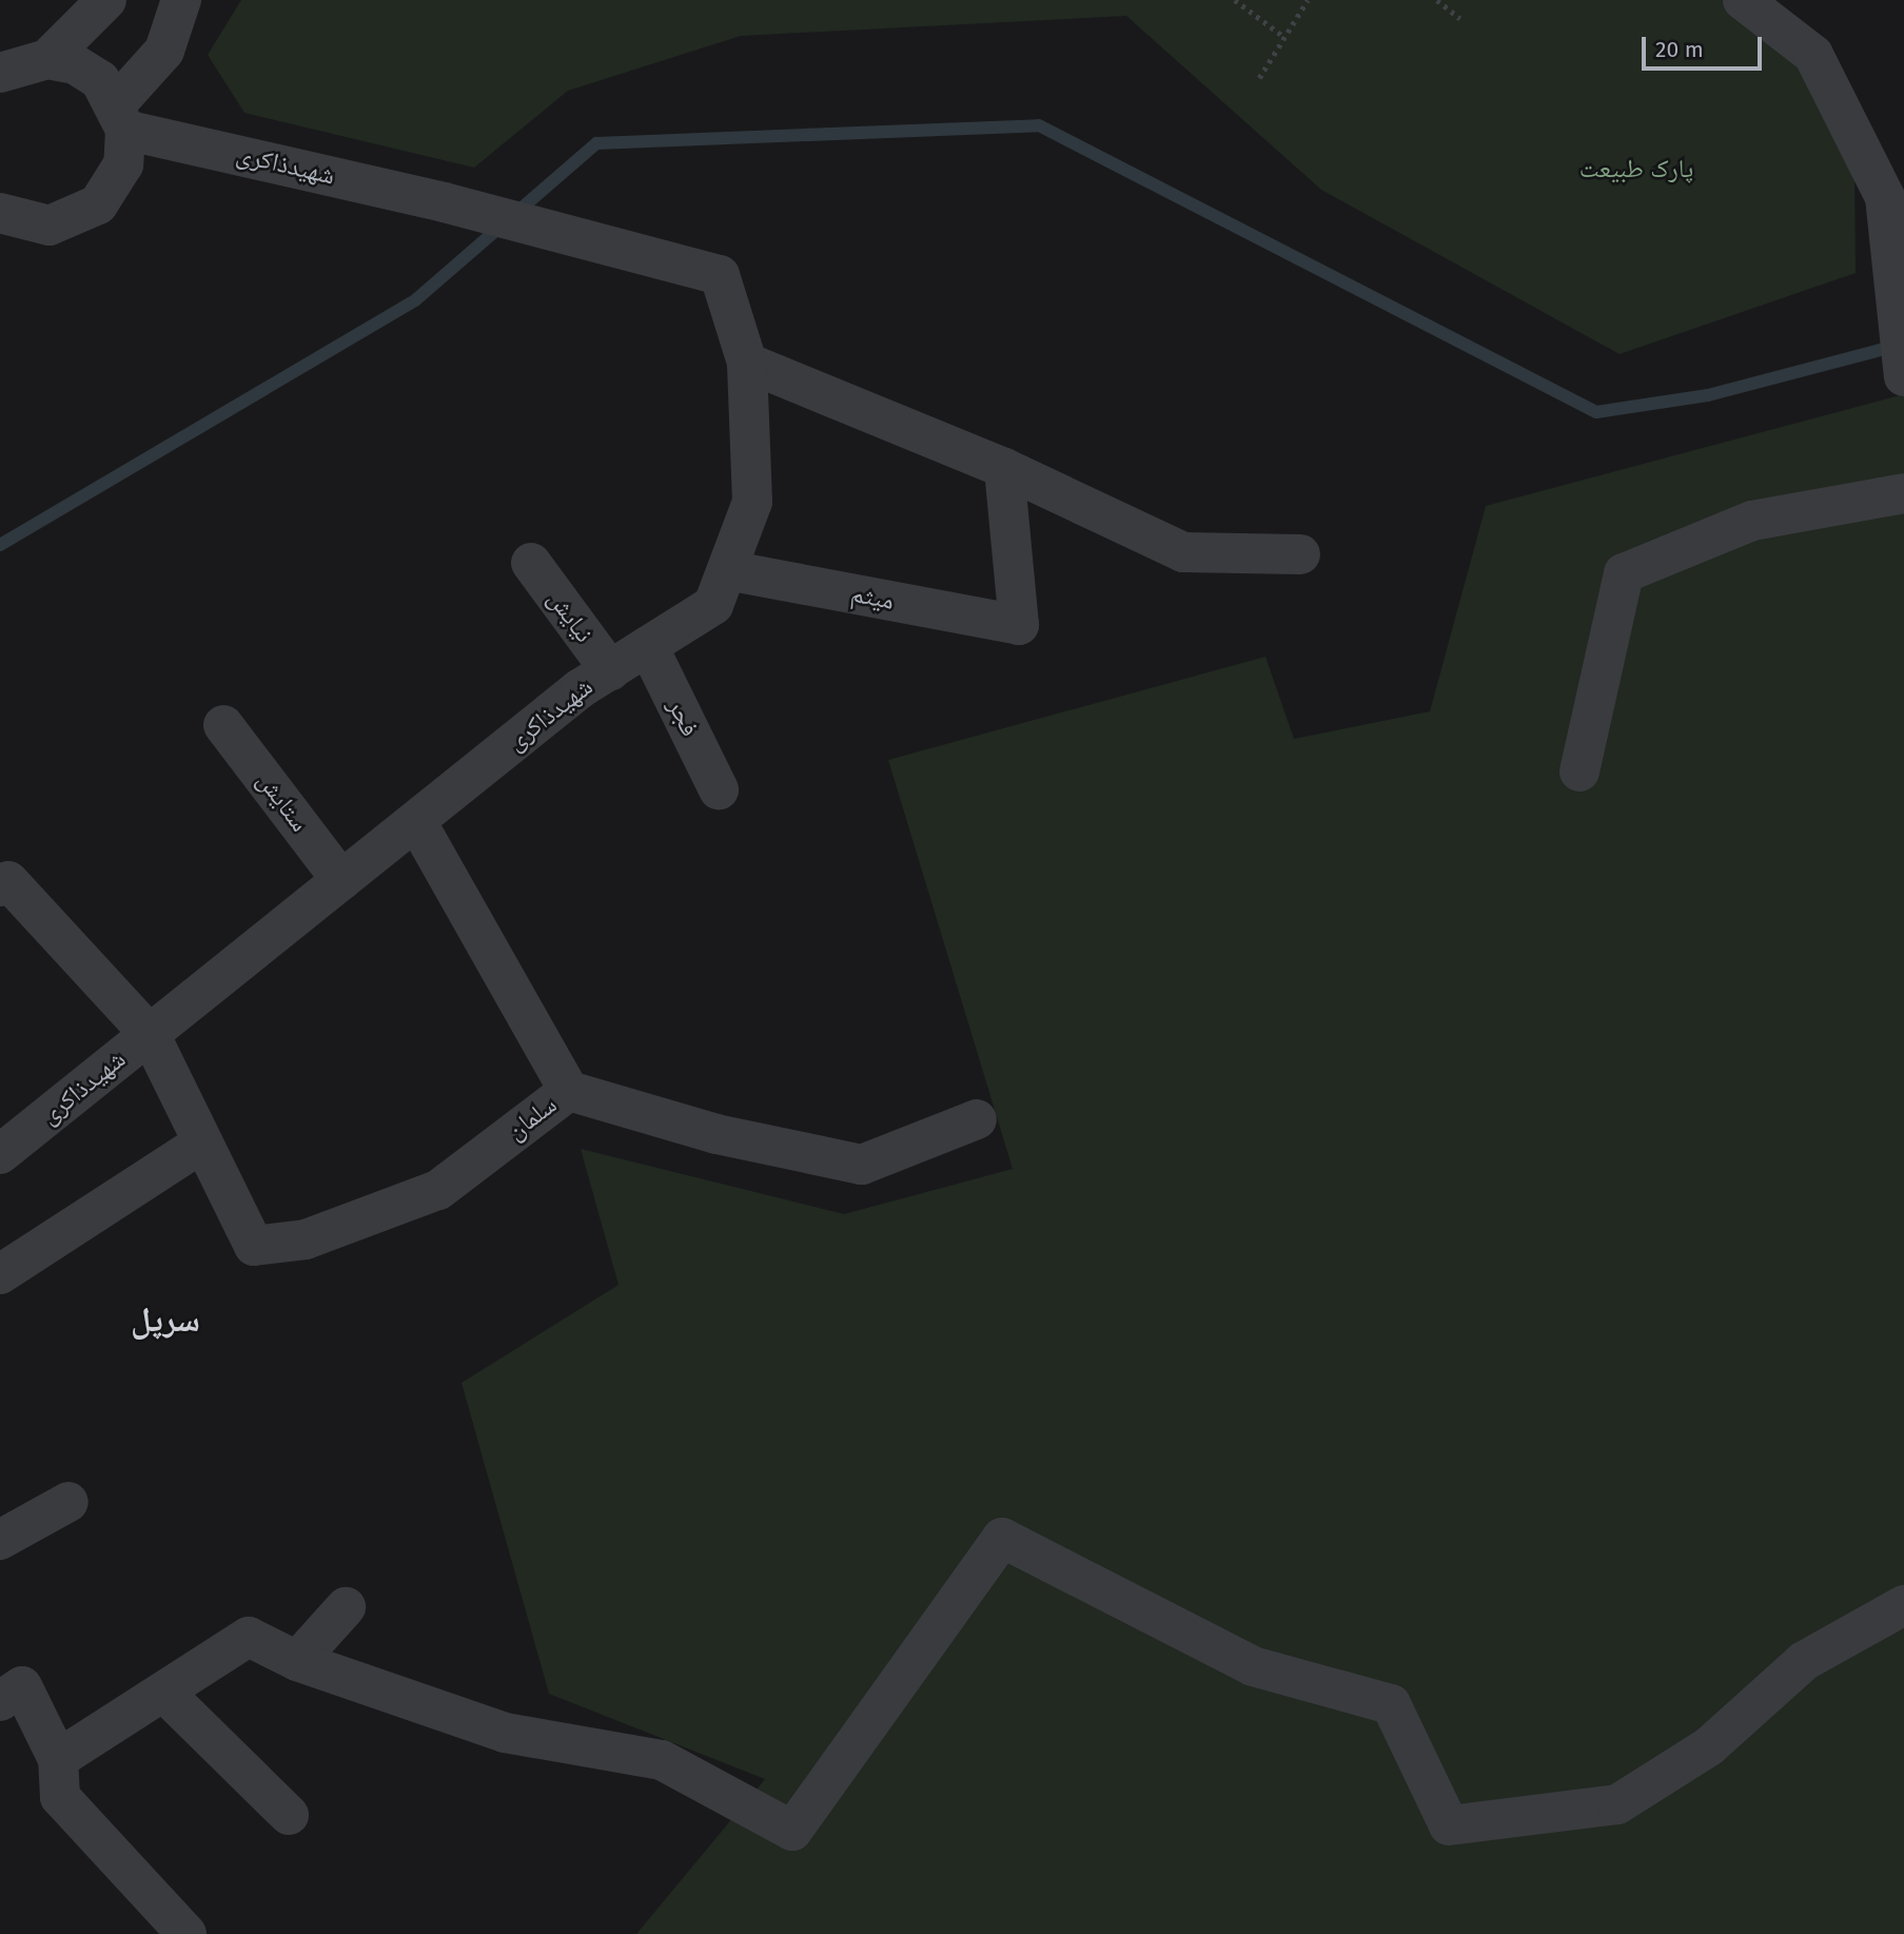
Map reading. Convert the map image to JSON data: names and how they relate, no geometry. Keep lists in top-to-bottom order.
{
  "streets": {
    "street": [
      "شهیدذاکری",
      "میثم",
      "نیایش",
      "فجر",
      "ستایش",
      "سلمان"
    ]
  },
  "crossings": [
    ["شهیدذاکری", "میثم"],
    ["شهیدذاکری", "نیایش"],
    ["شهیدذاکری", "فجر"],
    ["شهیدذاکری", "ستایش"],
    ["شهیدذاکری", "سلمان"]
  ],
  "districts": ["سرپل"],
  "parks": ["پارک طبیعت"],
  "scale_bar": "20 m"
}
